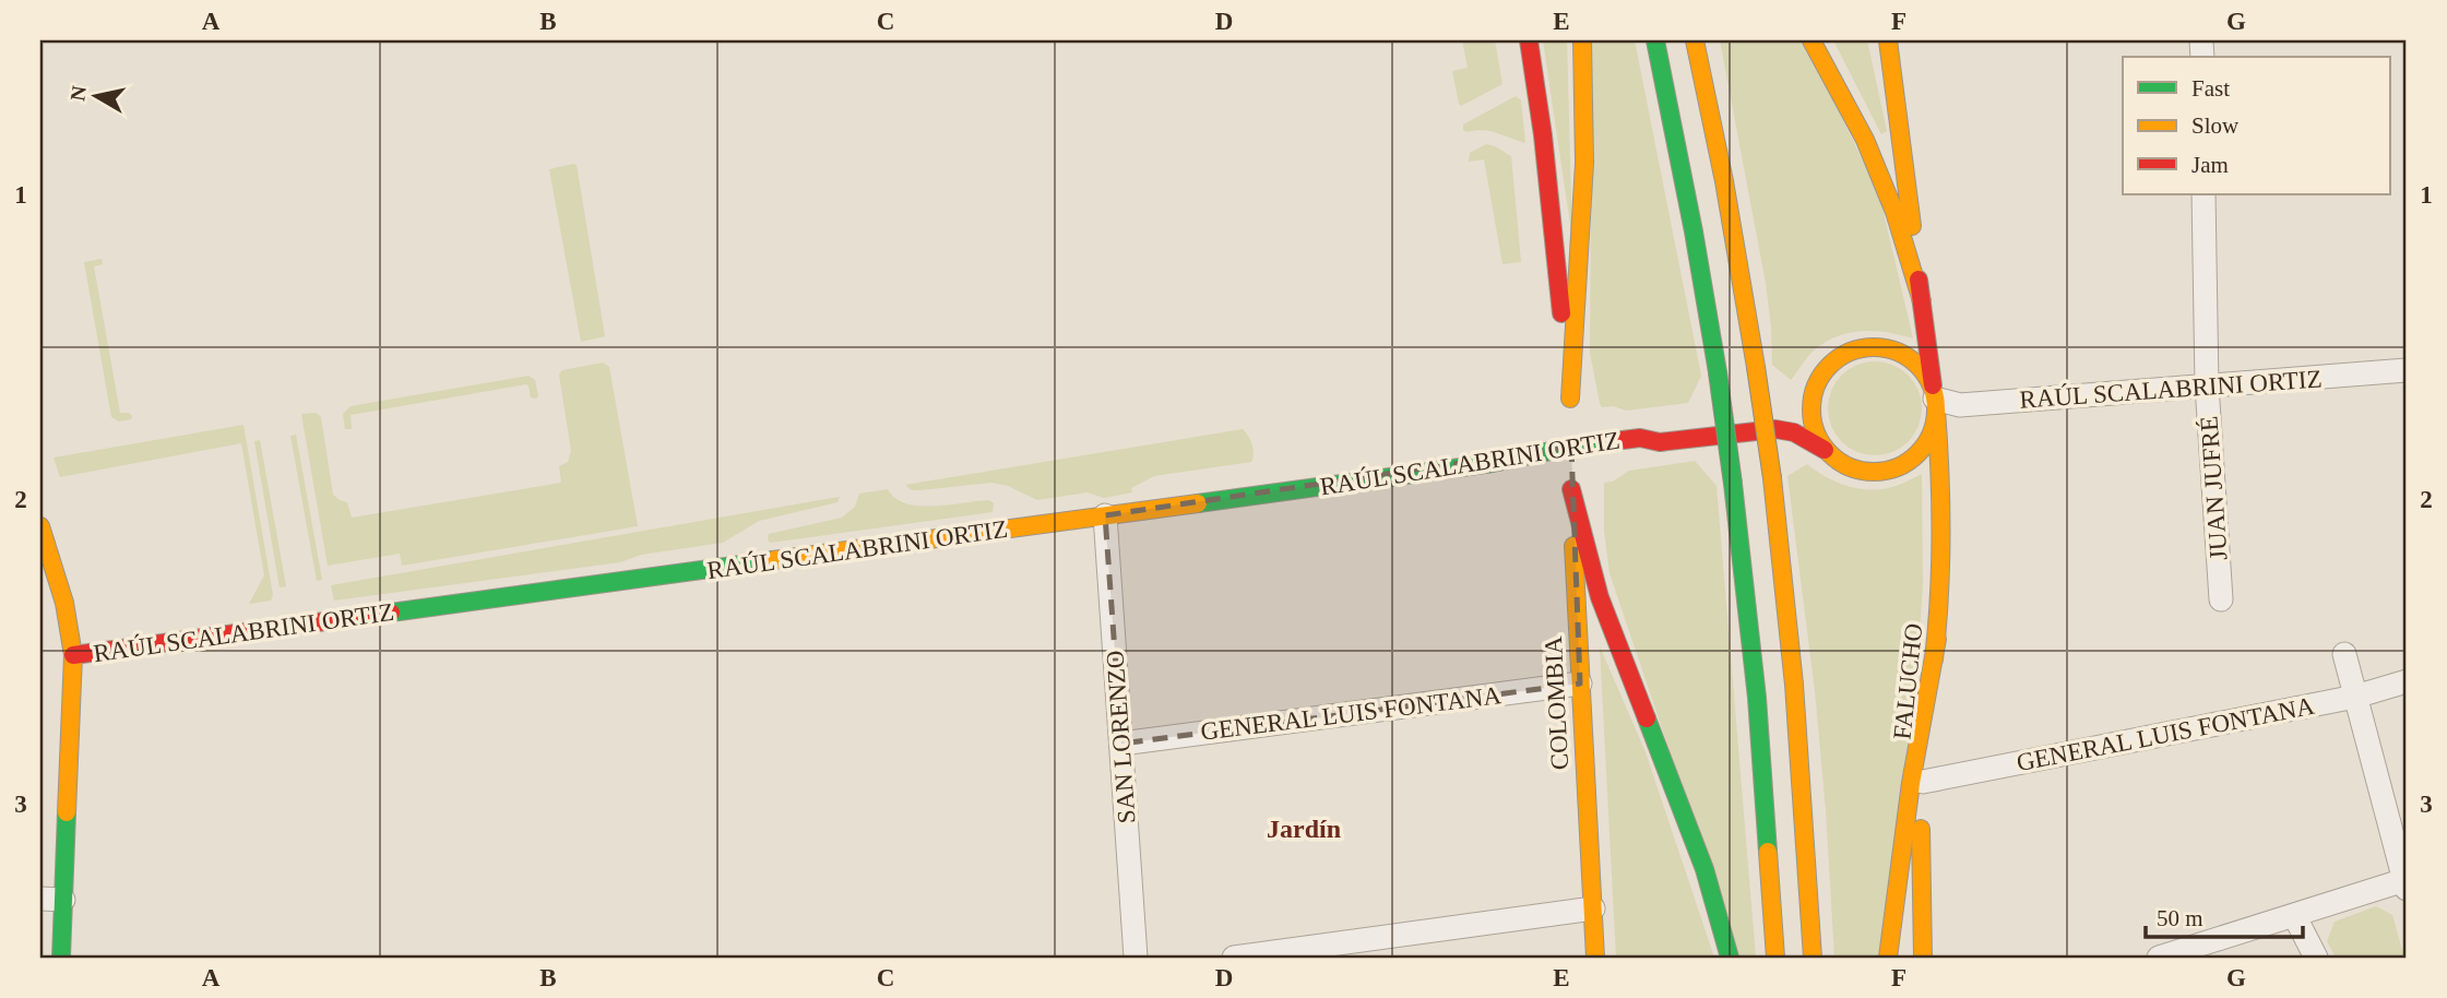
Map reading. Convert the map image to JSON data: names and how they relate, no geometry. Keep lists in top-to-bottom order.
{
  "streets": {
    "main road": ["RAÚL SCALABRINI ORTIZ", "FALUCHO", "COLOMBIA"],
    "street": ["JUAN JUFRÉ", "GENERAL LUIS FONTANA", "SAN LORENZO"]
  },
  "crossings": [
    ["RAÚL SCALABRINI ORTIZ", "JUAN JUFRÉ"],
    ["RAÚL SCALABRINI ORTIZ", "FALUCHO"],
    ["RAÚL SCALABRINI ORTIZ", "COLOMBIA"],
    ["RAÚL SCALABRINI ORTIZ", "SAN LORENZO"],
    ["FALUCHO", "GENERAL LUIS FONTANA"],
    ["COLOMBIA", "GENERAL LUIS FONTANA"],
    ["GENERAL LUIS FONTANA", "SAN LORENZO"]
  ],
  "districts": ["Jardín"],
  "legend": ["Fast", "Slow", "Jam"],
  "scale_bar": "50 m",
  "north": "left",
  "grid": {
    "columns": [
      "A",
      "B",
      "C",
      "D",
      "E",
      "F",
      "G"
    ],
    "rows": ["1", "2", "3"]
  }
}
